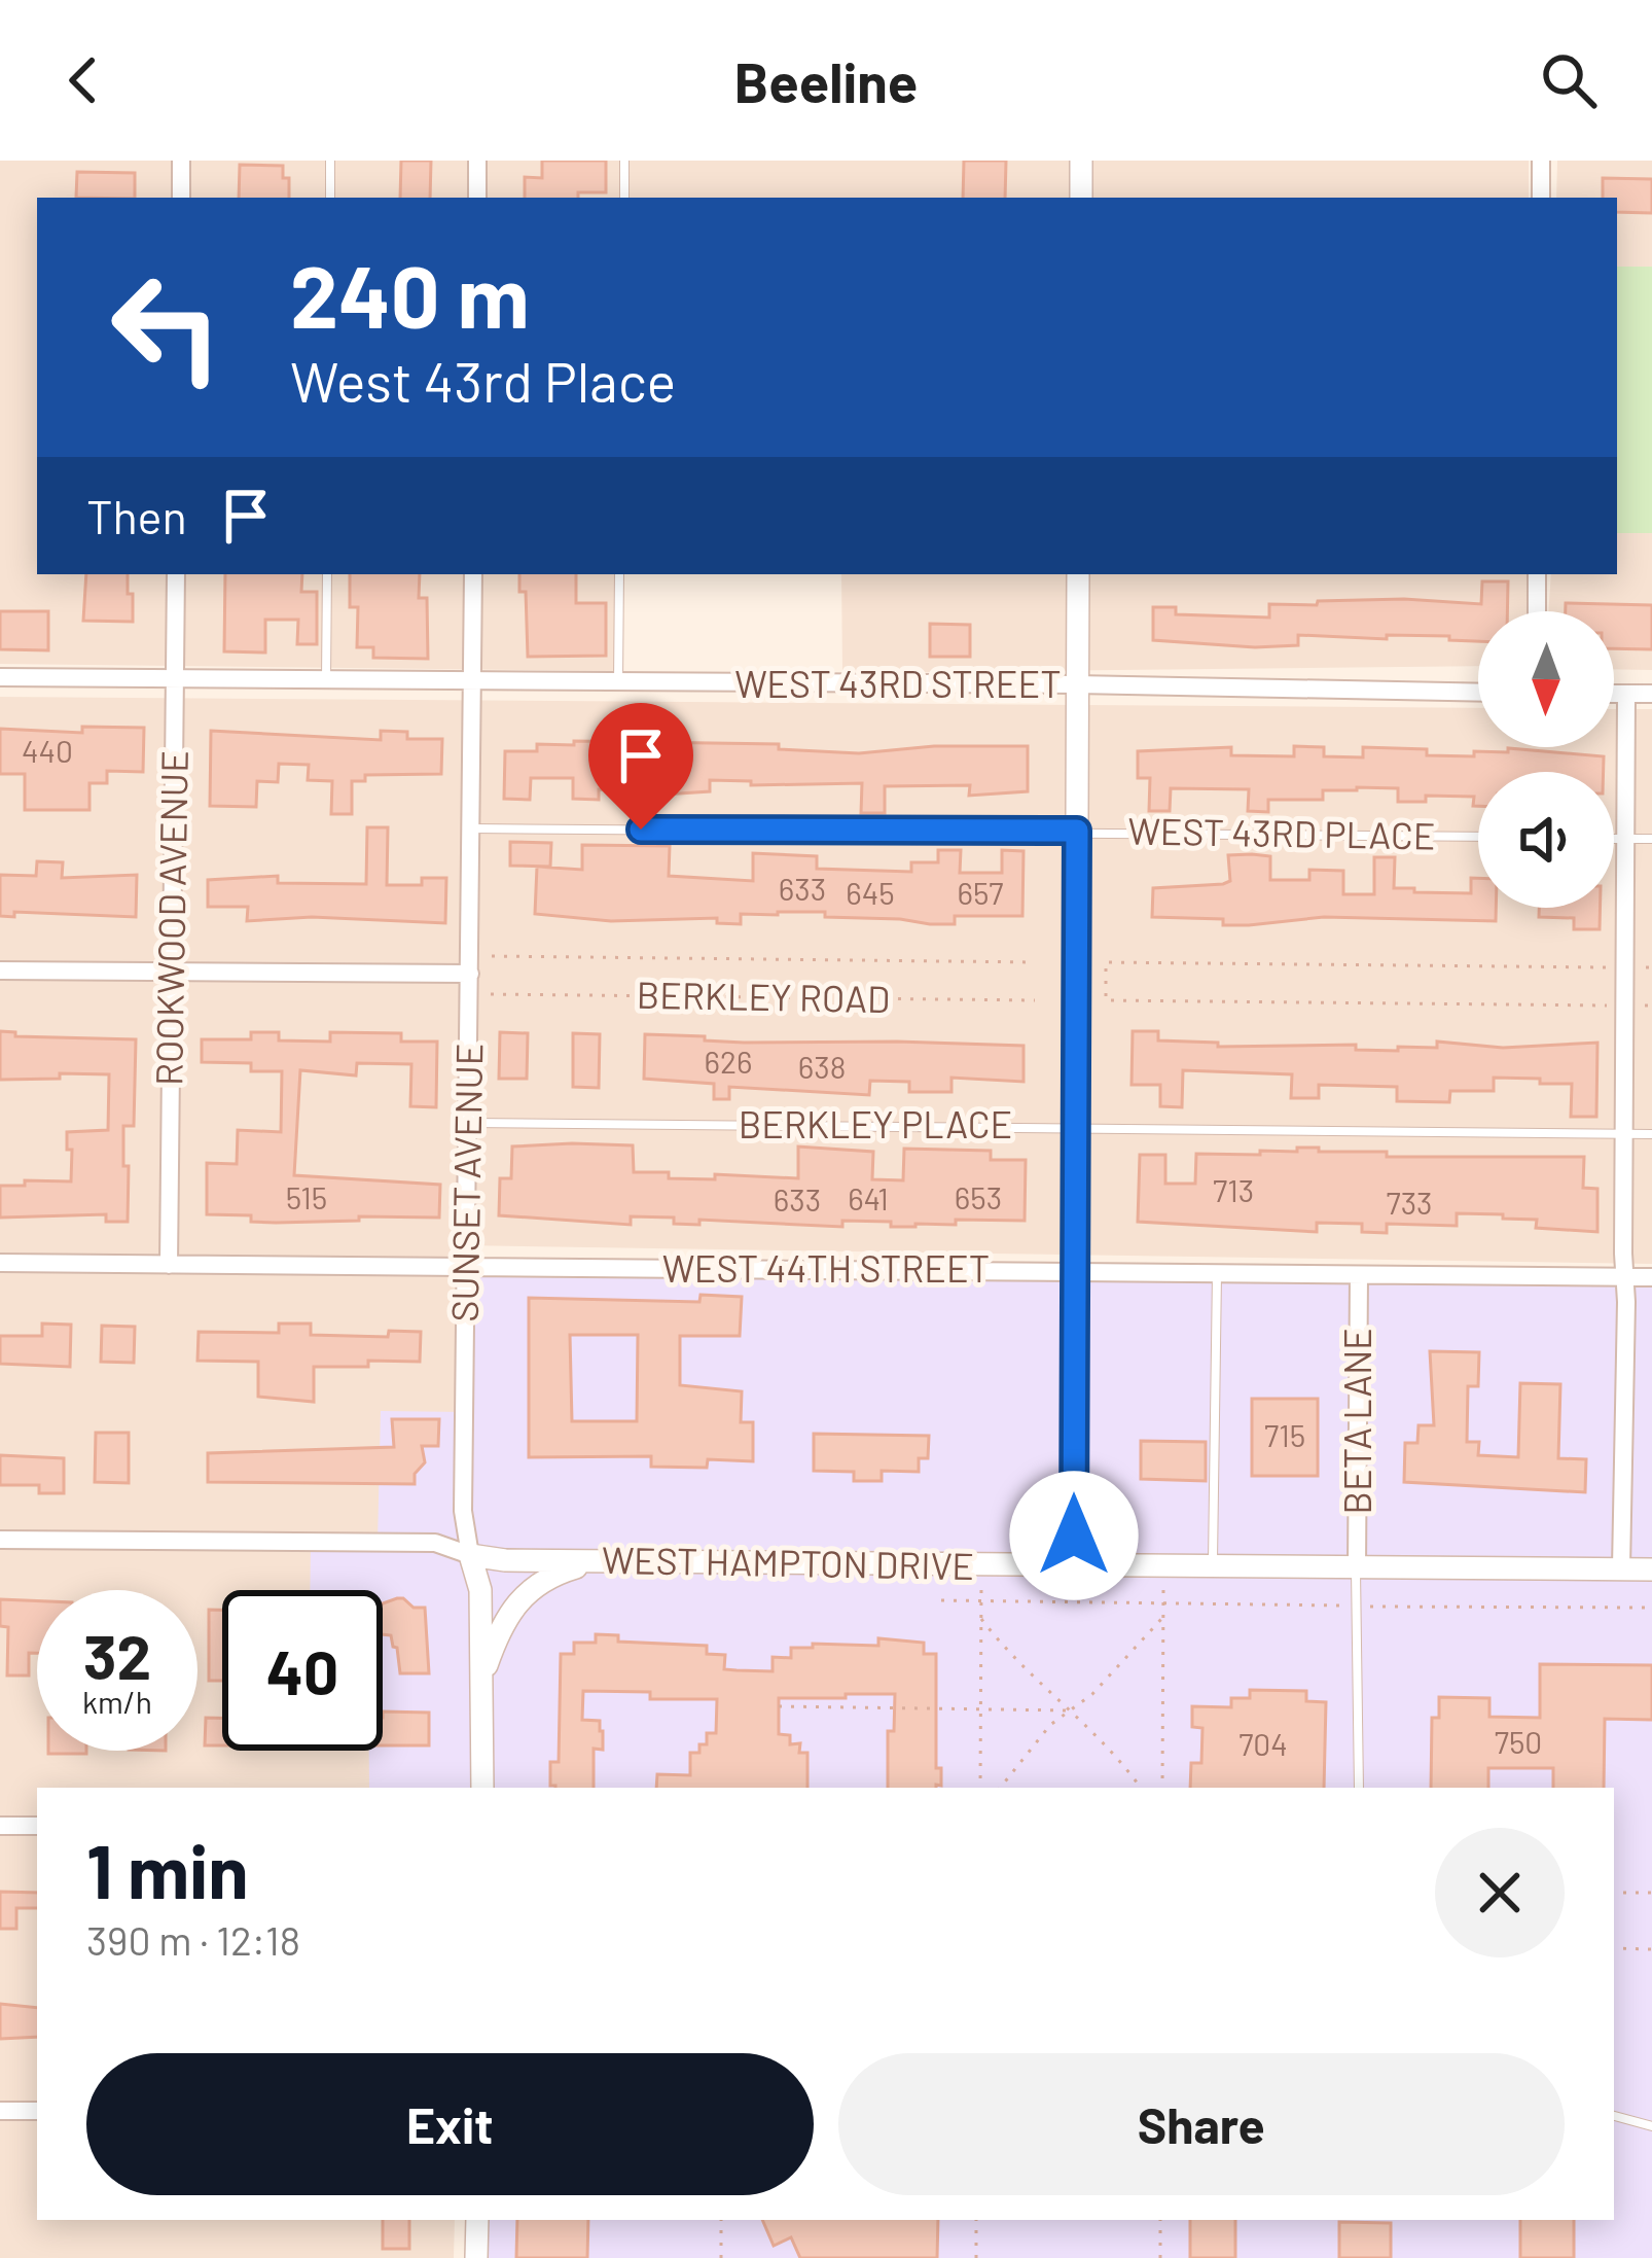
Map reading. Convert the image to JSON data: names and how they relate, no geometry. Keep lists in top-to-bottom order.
{
  "streets": {
    "street": [
      "WEST 43RD STREET",
      "ROOKWOOD AVENUE",
      "SUNSET AVENUE",
      "WEST 44TH STREET",
      "BETA LANE",
      "WEST HAMPTON DRIVE"
    ],
    "lane": ["WEST 43RD PLACE", "BERKLEY PLACE"],
    "path": ["BERKLEY ROAD"]
  },
  "crossings": [
    ["WEST 43RD STREET", "ROOKWOOD AVENUE"],
    ["WEST 43RD STREET", "SUNSET AVENUE"],
    ["WEST 43RD PLACE", "SUNSET AVENUE"],
    ["ROOKWOOD AVENUE", "WEST 44TH STREET"],
    ["BERKLEY PLACE", "SUNSET AVENUE"],
    ["SUNSET AVENUE", "WEST 44TH STREET"],
    ["SUNSET AVENUE", "WEST HAMPTON DRIVE"],
    ["WEST 44TH STREET", "BETA LANE"],
    ["BETA LANE", "WEST HAMPTON DRIVE"]
  ],
  "house_numbers": [
    "440",
    "633",
    "645",
    "657",
    "626",
    "638",
    "713",
    "515",
    "653",
    "641",
    "633",
    "733",
    "715",
    "750",
    "704"
  ],
  "north": "bottom",
  "page": {
    "header": "Beeline",
    "turn": ["240 m", "West 43rd Place"],
    "then": "Then",
    "speed": "32 km/h",
    "limit": "40",
    "heading": ["1 min", "390 m · 12:18"],
    "buttons": ["Exit", "Share"]
  }
}
